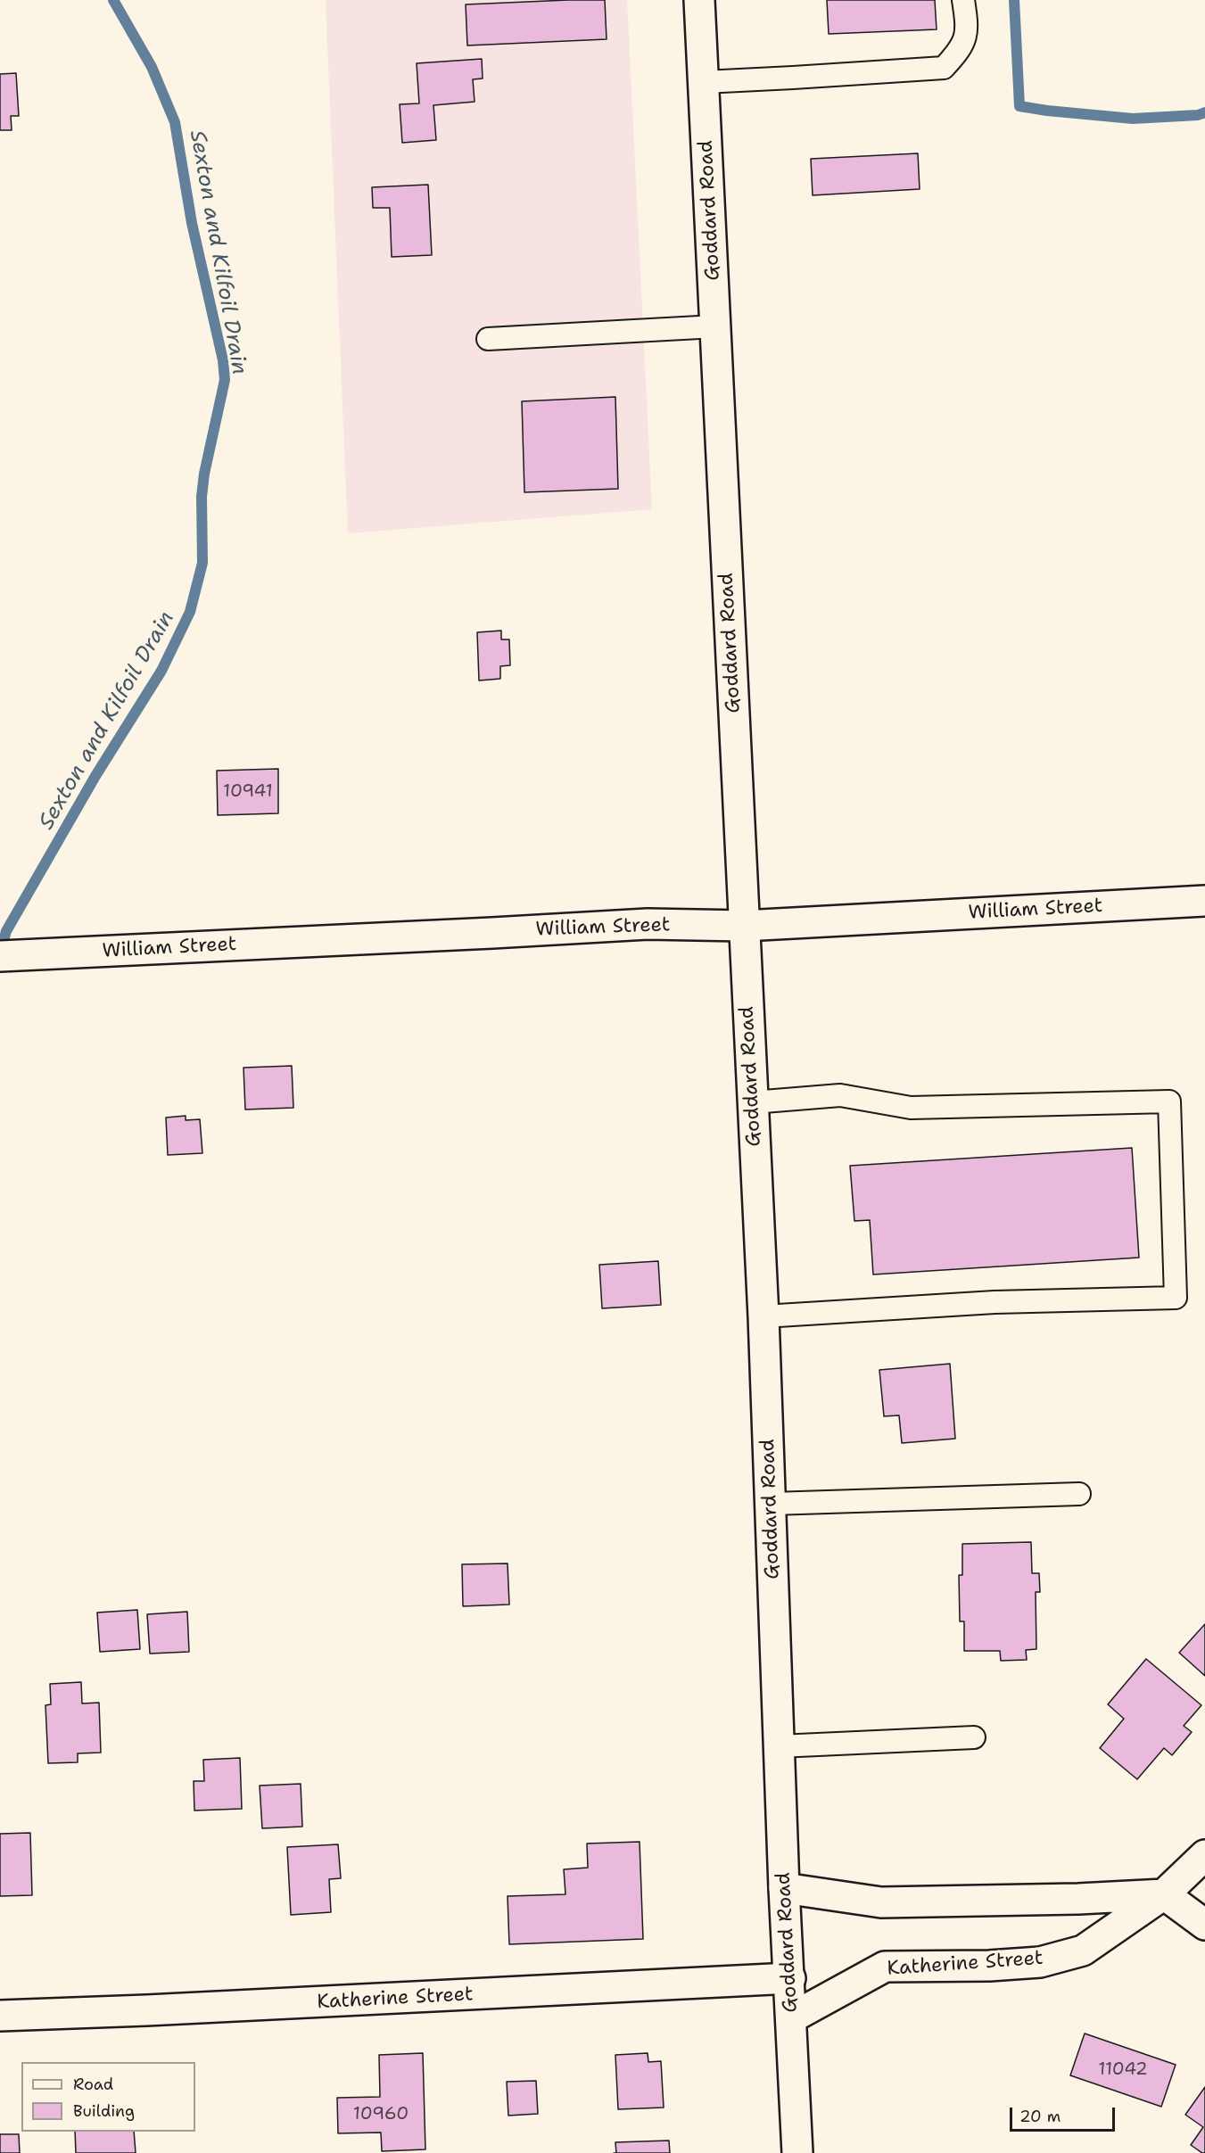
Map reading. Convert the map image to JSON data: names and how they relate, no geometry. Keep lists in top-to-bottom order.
{
  "streets": {
    "street": ["Goddard Road", "William Street", "Katherine Street"]
  },
  "crossings": [
    ["Goddard Road", "William Street"],
    ["Goddard Road", "Katherine Street"]
  ],
  "water": ["Sexton and Kilfoil Drain"],
  "house_numbers": ["10941", "11042", "10960"],
  "legend": ["Road", "Building"],
  "scale_bar": "20 m"
}
